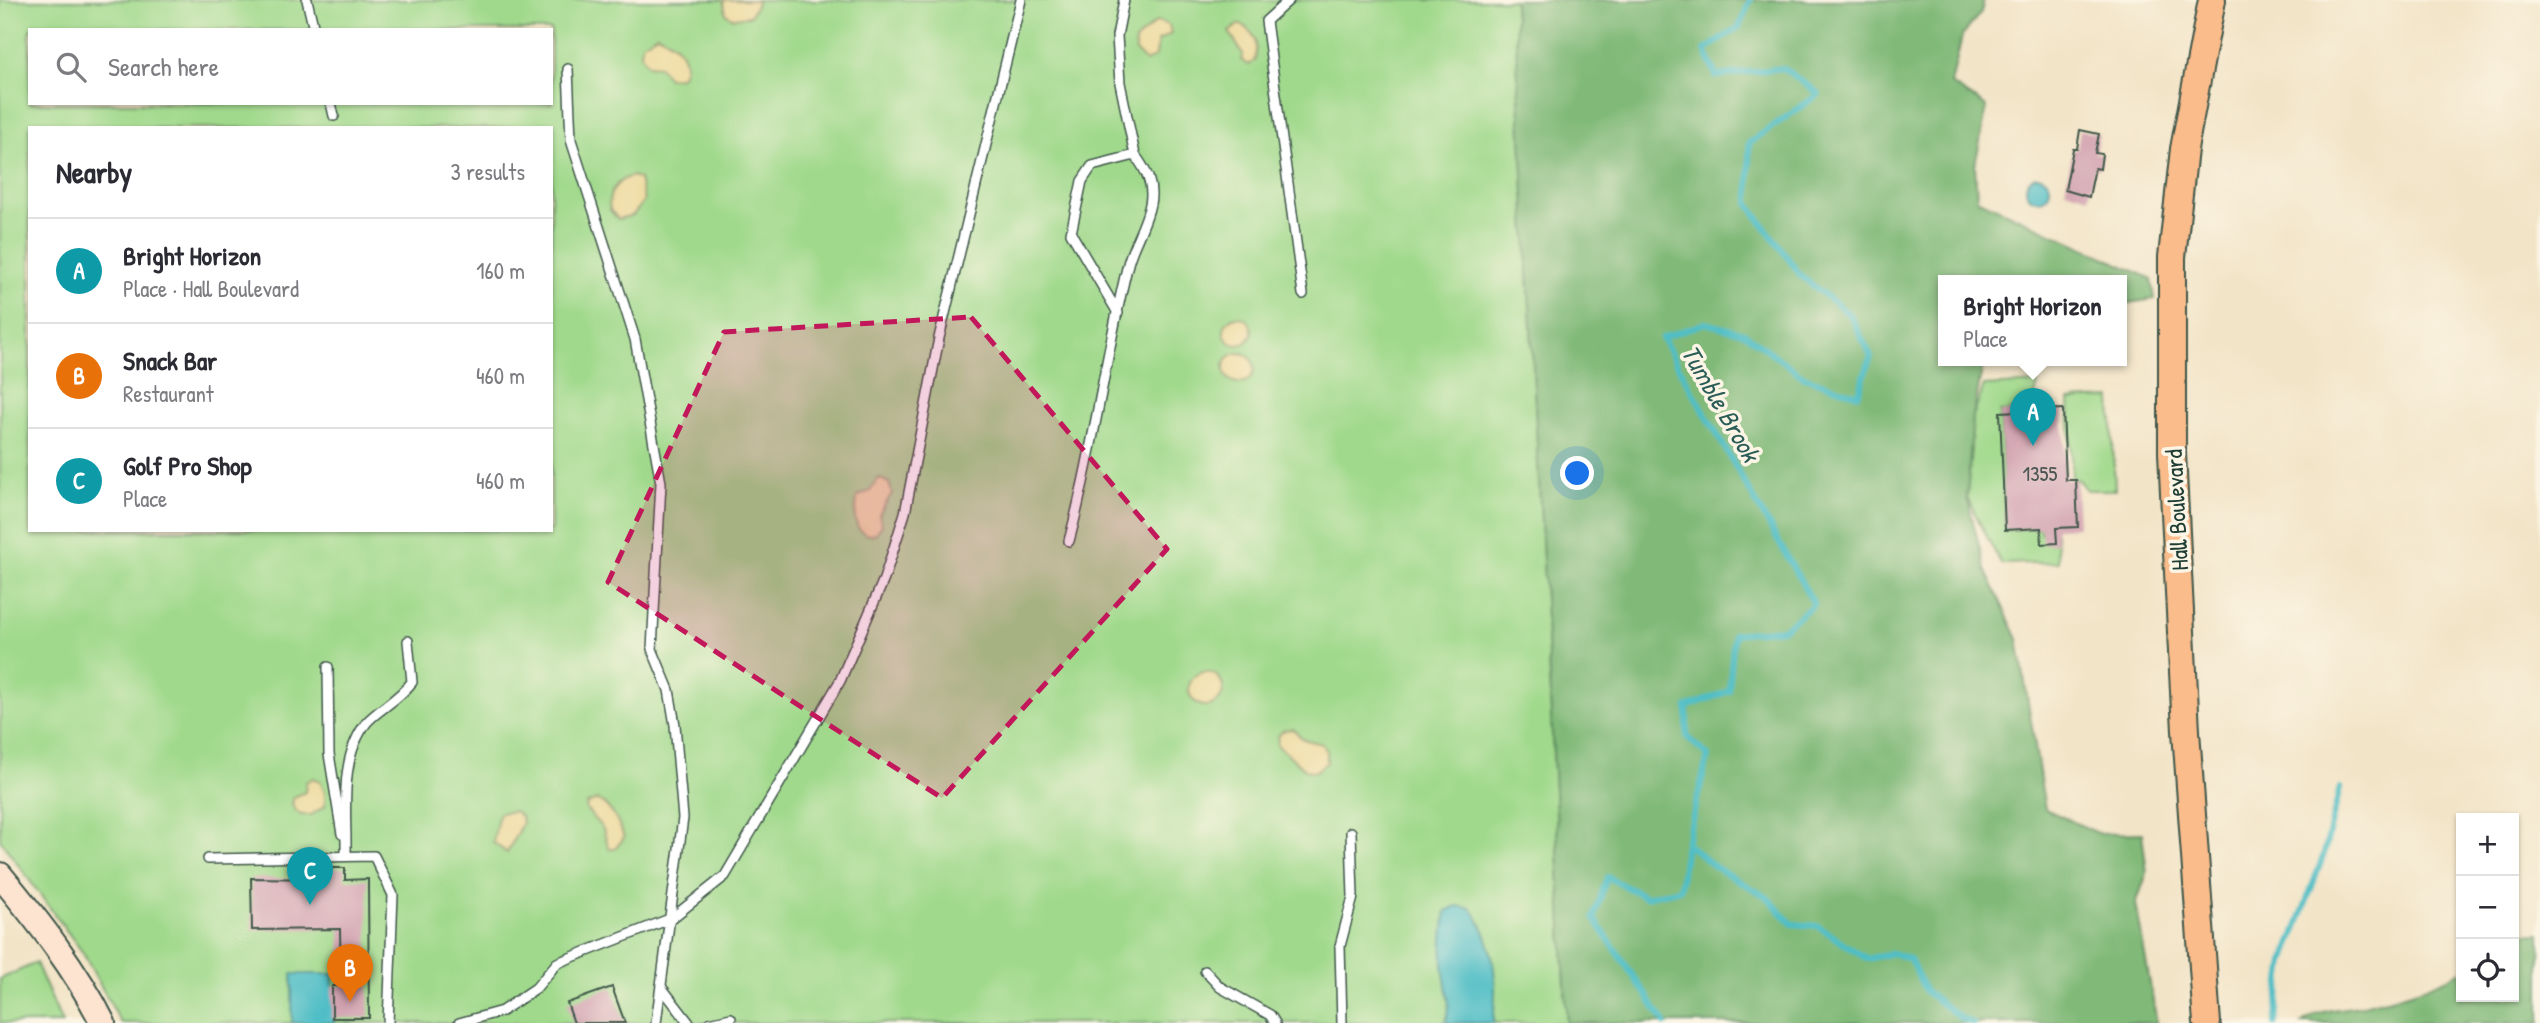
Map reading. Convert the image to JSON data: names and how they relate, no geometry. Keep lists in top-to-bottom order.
{
  "streets": {
    "main road": ["Hall Boulevard"]
  },
  "water": ["Tumble Brook"],
  "house_numbers": ["1355"],
  "page": {
    "search": "Search here",
    "heading": ["Nearby", "3 results"],
    "list": [
      {
        "mark": "A",
        "name": "Bright Horizon",
        "note": "Place · Hall Boulevard",
        "value": "160 m"
      },
      {
        "mark": "B",
        "name": "Snack Bar",
        "note": "Restaurant",
        "value": "460 m"
      },
      {
        "mark": "C",
        "name": "Golf Pro Shop",
        "note": "Place",
        "value": "460 m"
      }
    ],
    "popup": ["Bright Horizon", "Place"],
    "pins": ["A", "C", "B"],
    "map_buttons": ["+", "−"]
  }
}
